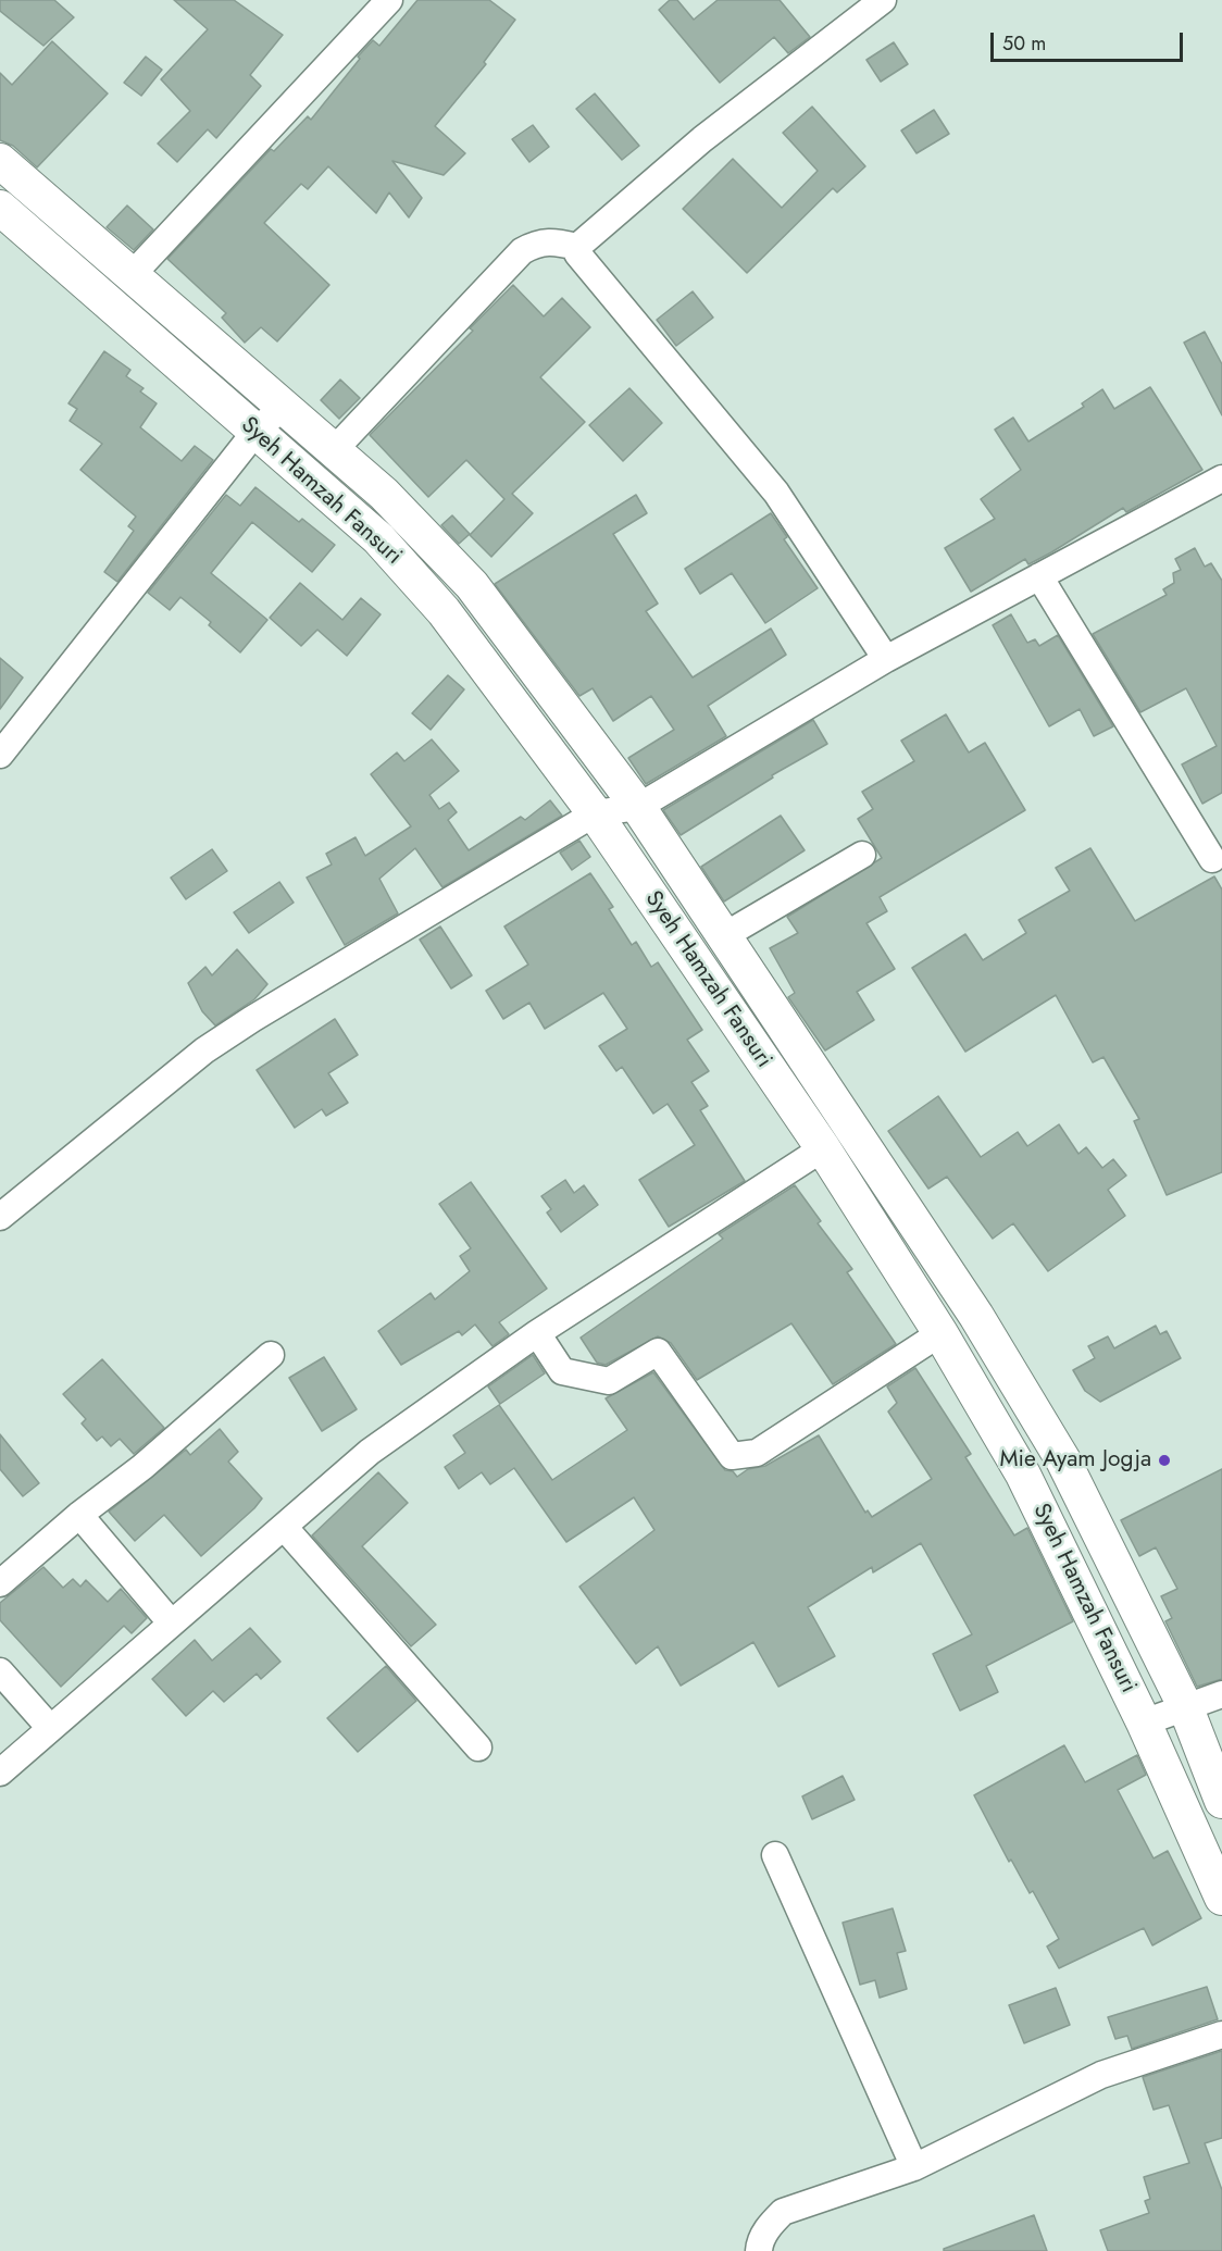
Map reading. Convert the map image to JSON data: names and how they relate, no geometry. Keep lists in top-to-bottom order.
{
  "streets": {
    "main road": ["Syeh Hamzah Fansuri"]
  },
  "places": ["Mie Ayam Jogja"],
  "scale_bar": "50 m"
}
